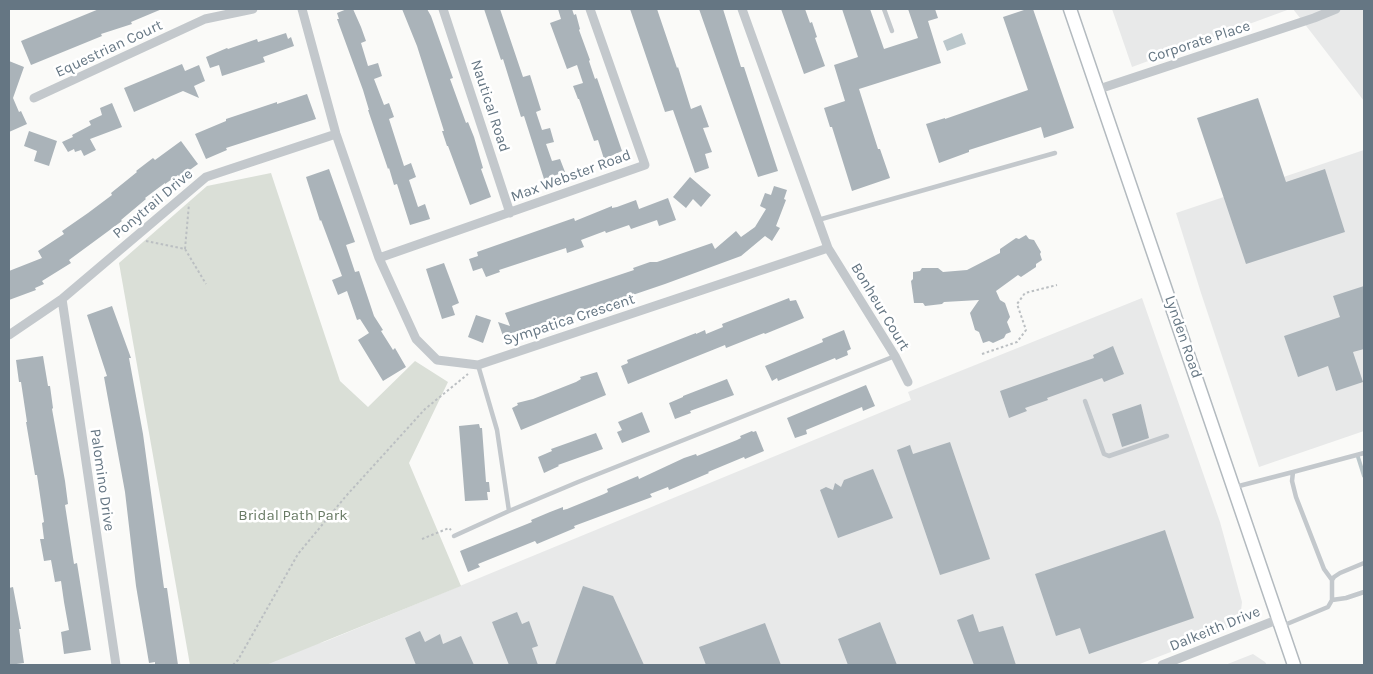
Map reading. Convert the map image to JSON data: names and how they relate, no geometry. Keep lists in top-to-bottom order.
{
  "streets": {
    "main road": ["Lynden Road"],
    "street": [
      "Corporate Place",
      "Equestrian Court",
      "Nautical Road",
      "Max Webster Road",
      "Ponytrail Drive",
      "Bonheur Court",
      "Sympatica Crescent",
      "Palomino Drive",
      "Dalkeith Drive"
    ]
  },
  "crossings": [
    ["Corporate Place", "Lynden Road"],
    ["Nautical Road", "Max Webster Road"],
    ["Max Webster Road", "Sympatica Crescent"],
    ["Ponytrail Drive", "Sympatica Crescent"],
    ["Ponytrail Drive", "Palomino Drive"],
    ["Bonheur Court", "Sympatica Crescent"],
    ["Lynden Road", "Dalkeith Drive"]
  ],
  "parks": ["Bridal Path Park"]
}
